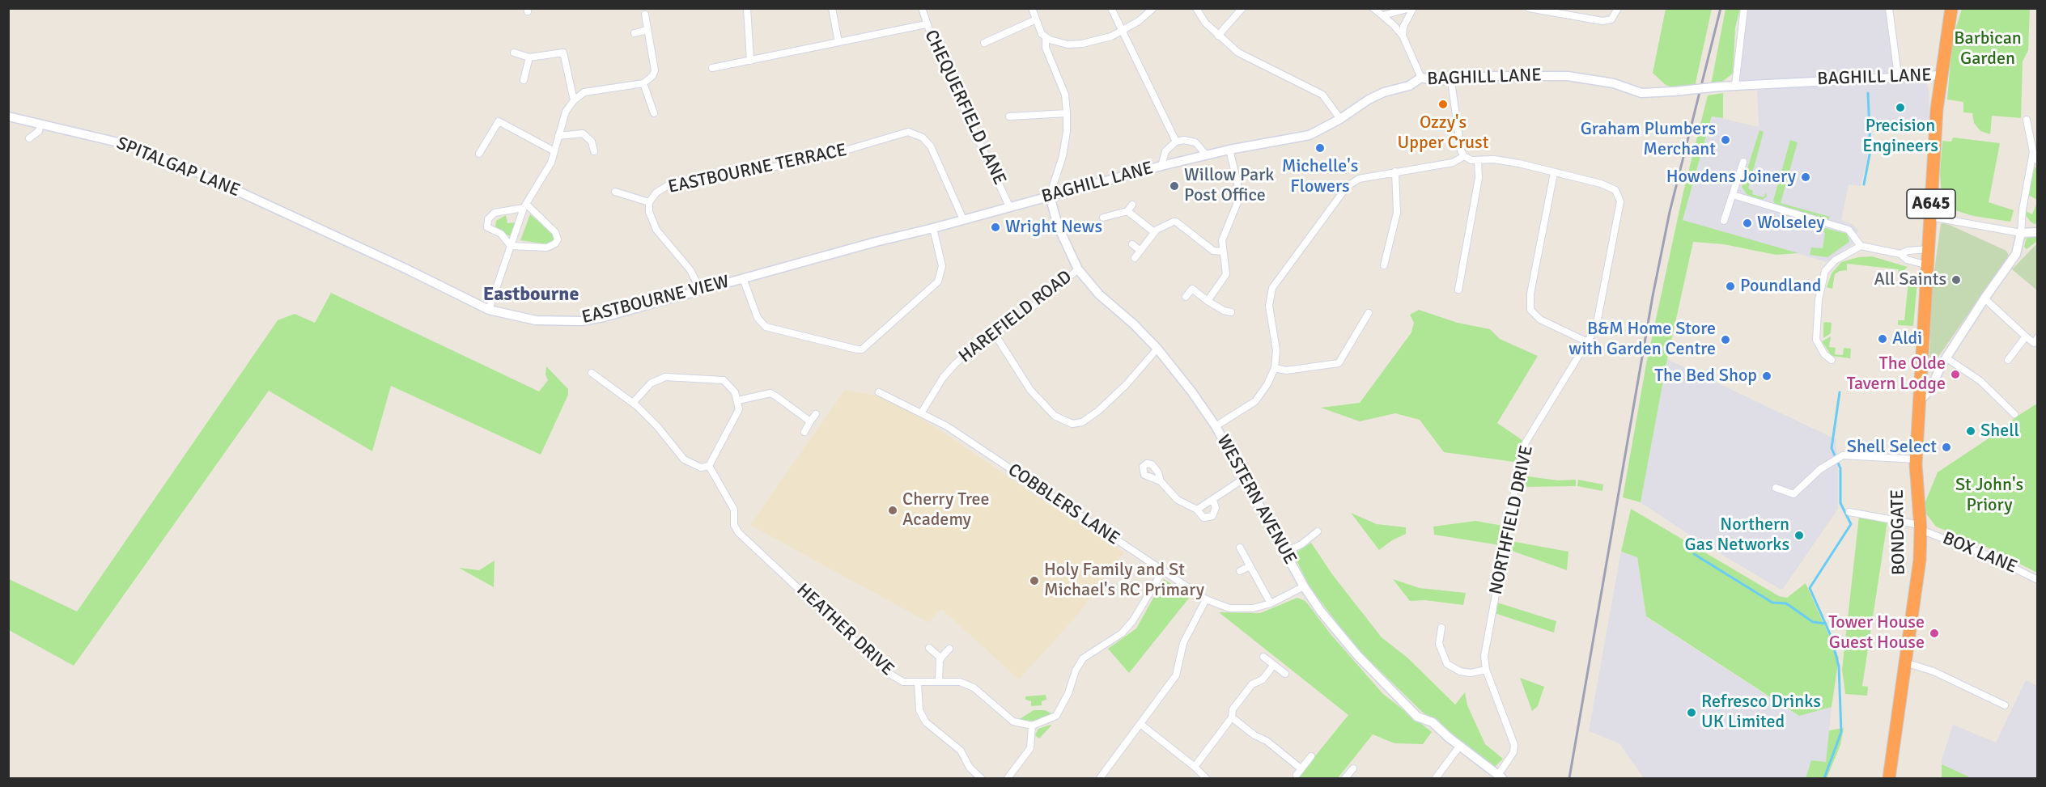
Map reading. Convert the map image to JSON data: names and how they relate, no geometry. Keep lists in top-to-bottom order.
{
  "streets": {
    "highway": ["A645", "BONDGATE"],
    "street": [
      "BAGHILL LANE",
      "CHEQUERFIELD LANE",
      "SPITALGAP LANE",
      "EASTBOURNE TERRACE",
      "EASTBOURNE VIEW",
      "HAREFIELD ROAD",
      "WESTERN AVENUE",
      "COBBLERS LANE",
      "NORTHFIELD DRIVE",
      "BOX LANE",
      "HEATHER DRIVE"
    ]
  },
  "crossings": [
    ["BAGHILL LANE", "CHEQUERFIELD LANE"],
    ["BAGHILL LANE", "EASTBOURNE TERRACE"],
    ["BAGHILL LANE", "A645"],
    ["BAGHILL LANE", "EASTBOURNE VIEW"],
    ["BAGHILL LANE", "WESTERN AVENUE"],
    ["SPITALGAP LANE", "EASTBOURNE VIEW"],
    ["EASTBOURNE TERRACE", "EASTBOURNE VIEW"],
    ["A645", "BONDGATE"],
    ["HAREFIELD ROAD", "WESTERN AVENUE"],
    ["HAREFIELD ROAD", "COBBLERS LANE"],
    ["WESTERN AVENUE", "COBBLERS LANE"],
    ["WESTERN AVENUE", "NORTHFIELD DRIVE"],
    ["BONDGATE", "BOX LANE"]
  ],
  "districts": ["Eastbourne"],
  "parks": ["Barbican Garden", "St John's Priory"],
  "places": [
    "Ozzy's Upper Crust",
    "Precision Engineers",
    "Graham Plumbers Merchant",
    "Michelle's Flowers",
    "Howdens Joinery",
    "Willow Park Post Office",
    "Wolseley",
    "Wright News",
    "All Saints",
    "Poundland",
    "Aldi",
    "B&M Home Store with Garden Centre",
    "The Olde Tavern Lodge",
    "The Bed Shop",
    "Shell",
    "Shell Select",
    "Cherry Tree Academy",
    "Northern Gas Networks",
    "Holy Family and St Michael's RC Primary",
    "Tower House Guest House",
    "Refresco Drinks UK Limited"
  ]
}
